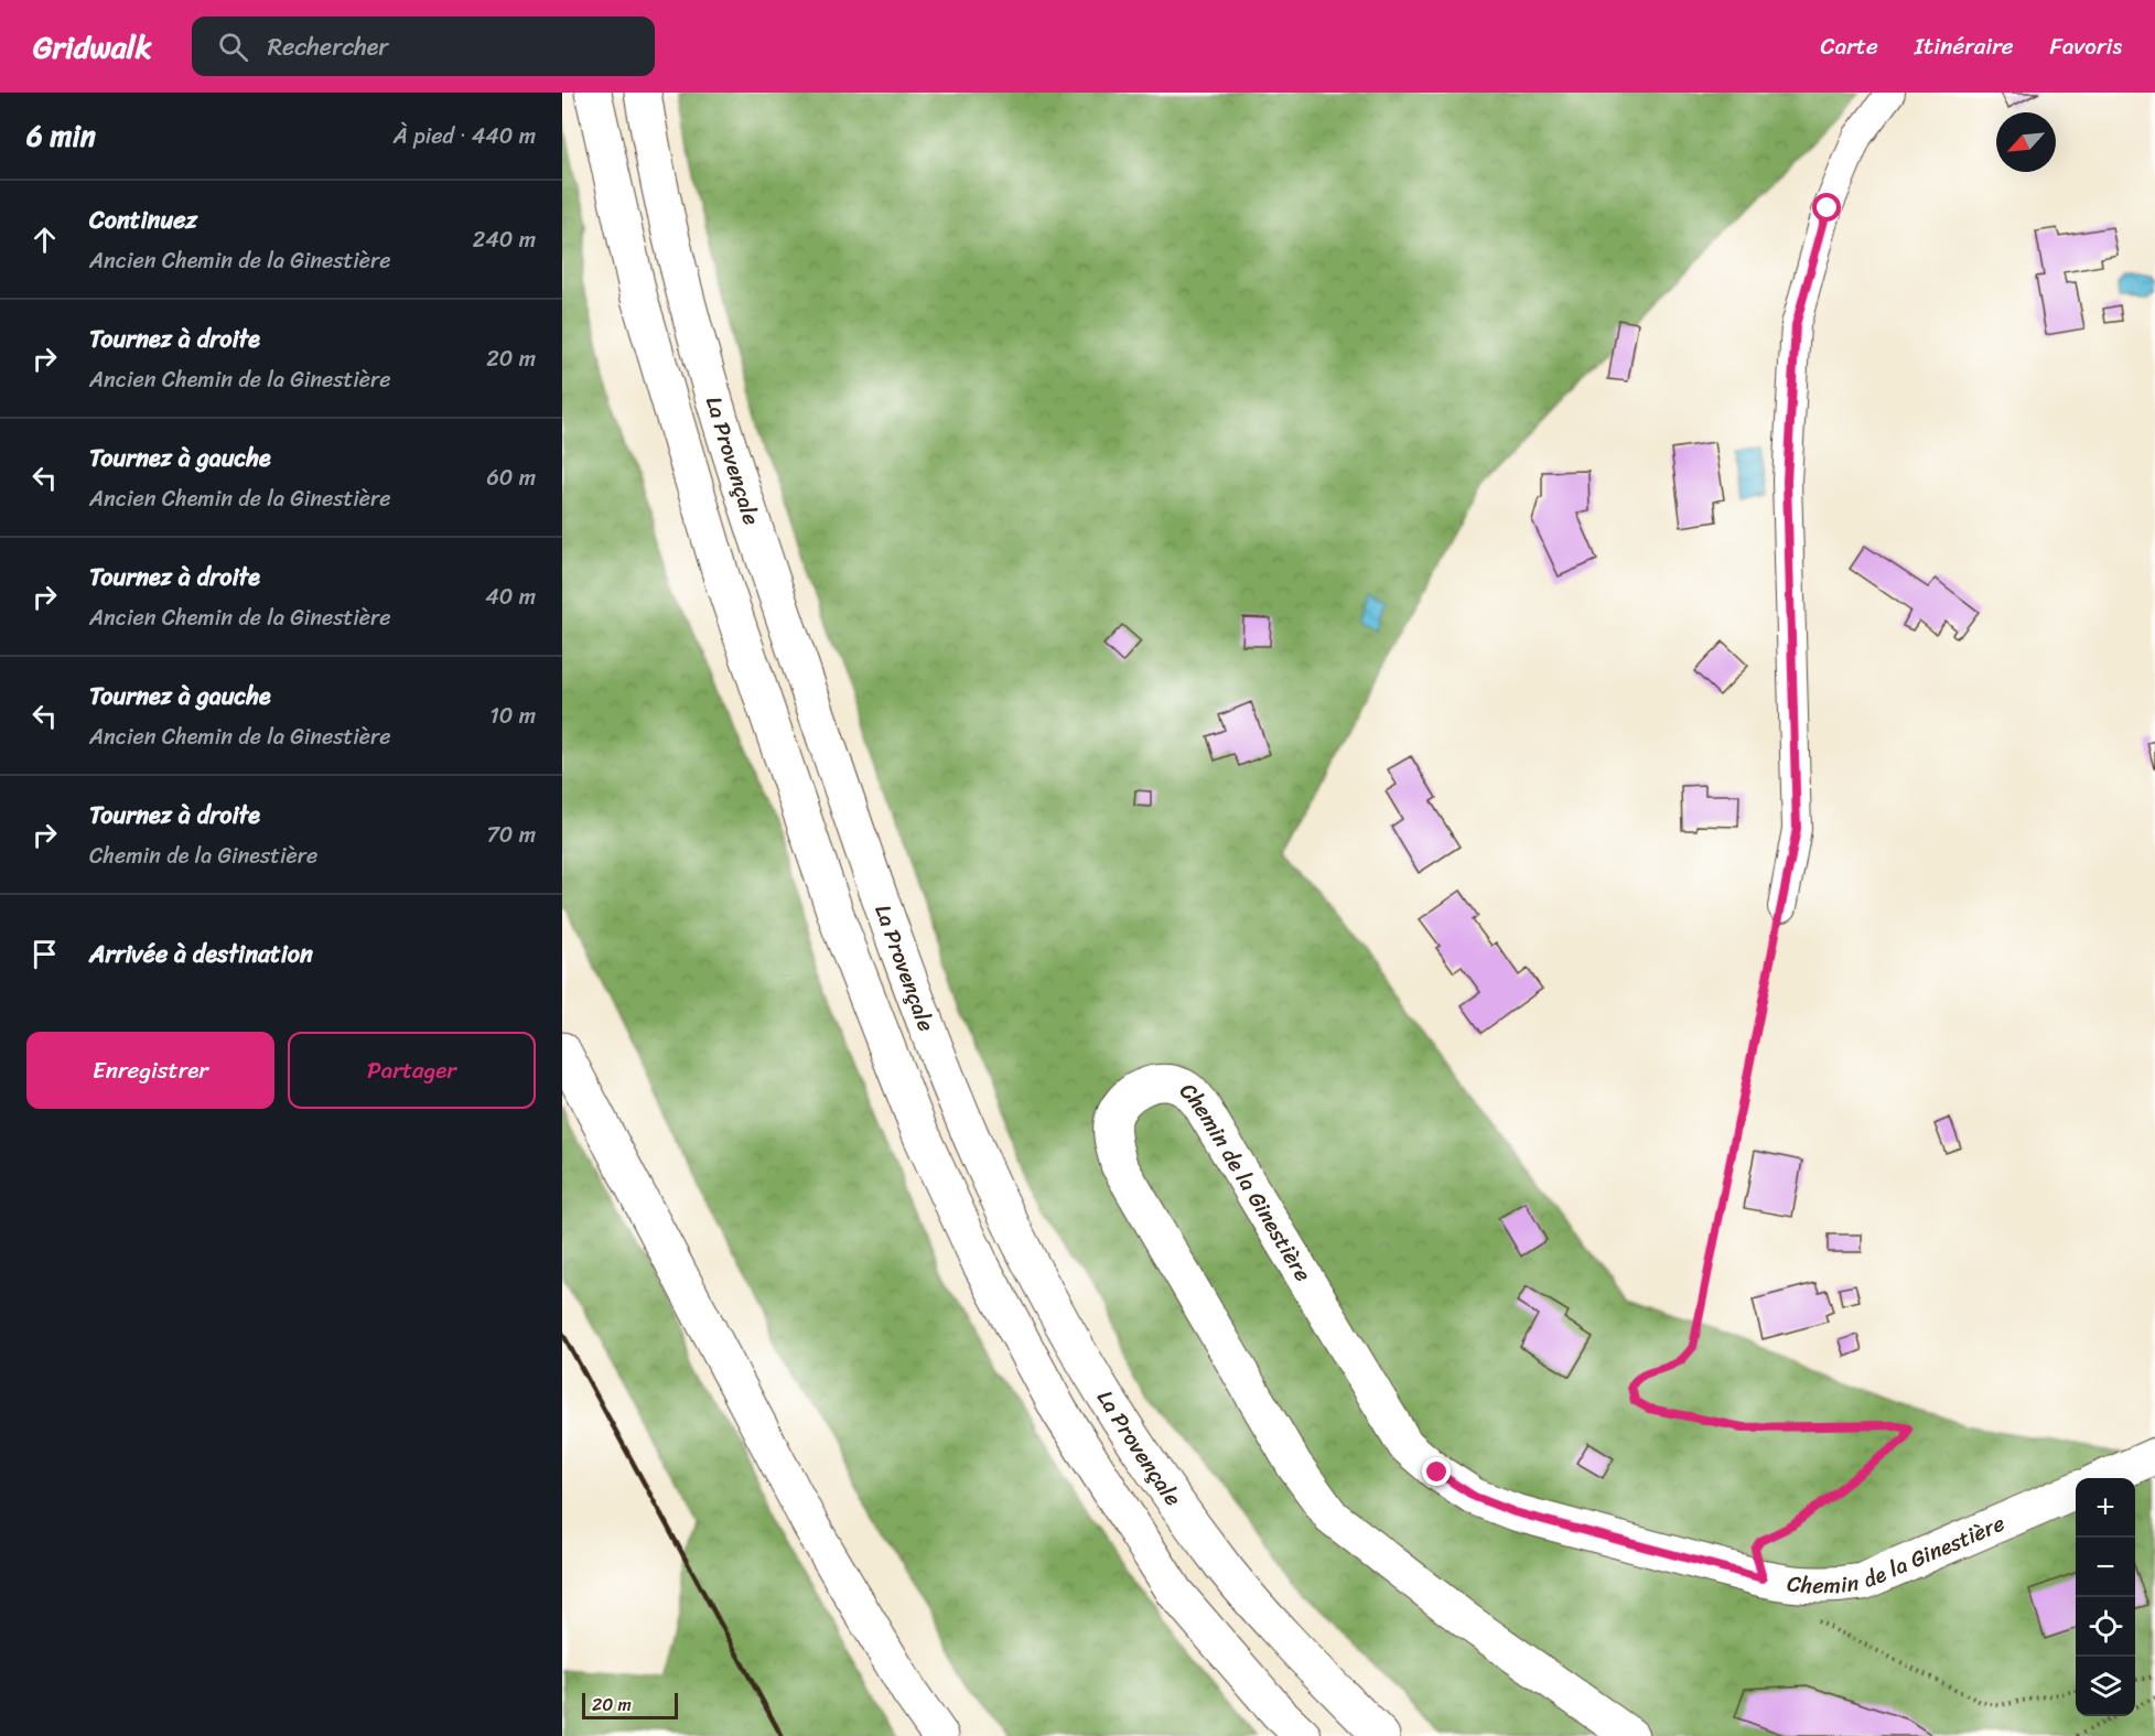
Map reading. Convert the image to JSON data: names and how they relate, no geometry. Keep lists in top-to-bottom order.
{
  "streets": {
    "main road": ["La Provençale", "Chemin de la Ginestière"]
  },
  "scale_bar": "20 m",
  "north": "bottom left",
  "page": {
    "header": "Gridwalk",
    "search": "Rechercher",
    "nav": ["Carte", "Itinéraire", "Favoris"],
    "heading": ["6 min", "À pied · 440 m"],
    "list": [
      ["Continuez", "Ancien Chemin de la Ginestière", "240 m"],
      ["Tournez à droite", "Ancien Chemin de la Ginestière", "20 m"],
      ["Tournez à gauche", "Ancien Chemin de la Ginestière", "60 m"],
      ["Tournez à droite", "Ancien Chemin de la Ginestière", "40 m"],
      ["Tournez à gauche", "Ancien Chemin de la Ginestière", "10 m"],
      ["Tournez à droite", "Chemin de la Ginestière", "70 m"],
      "Arrivée à destination"
    ],
    "buttons": ["Enregistrer", "Partager"],
    "map_buttons": ["+", "−"],
    "scale": "20 m"
  }
}
